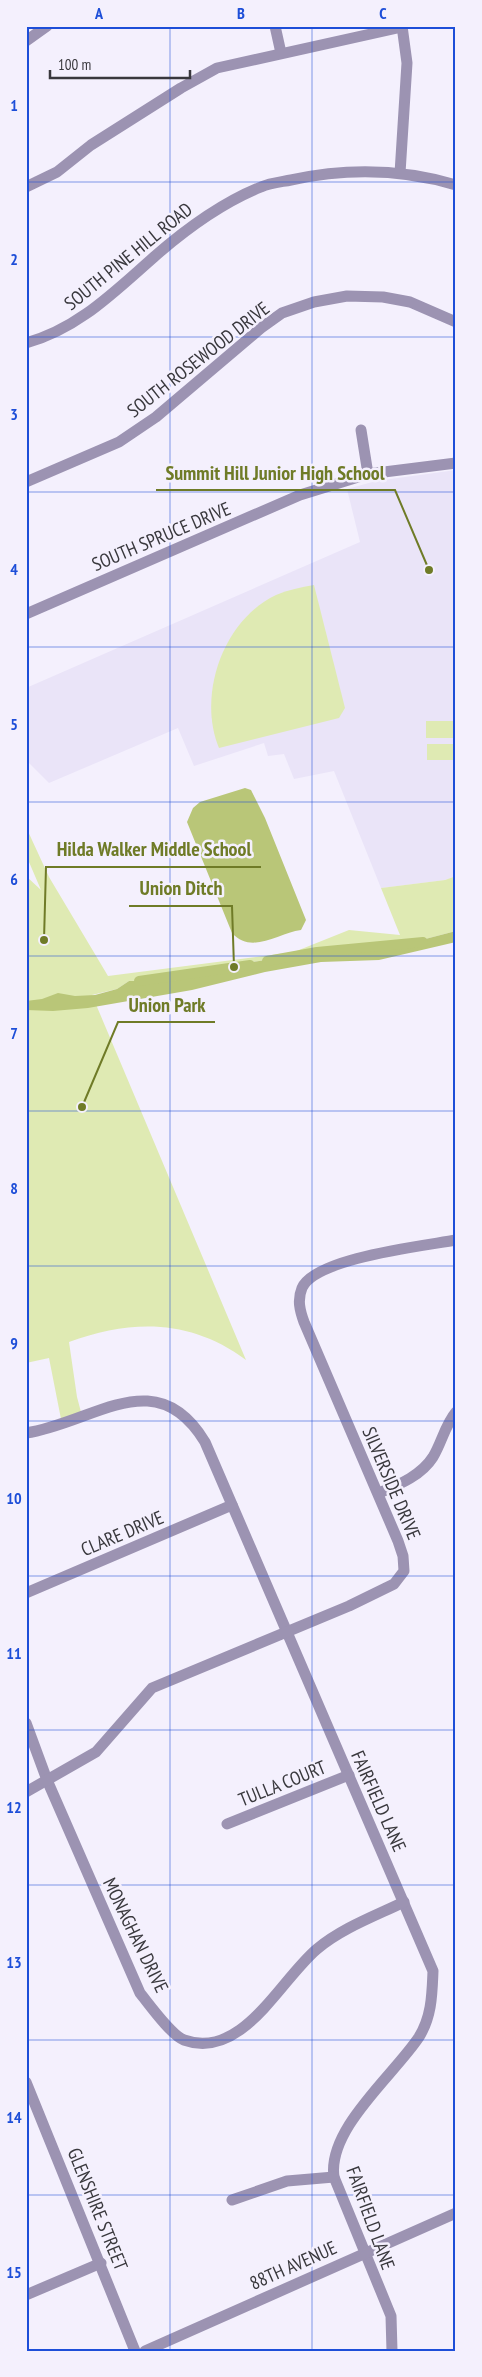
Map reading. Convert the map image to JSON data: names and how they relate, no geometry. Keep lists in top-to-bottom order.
{
  "streets": {
    "street": [
      "SOUTH PINE HILL ROAD",
      "SOUTH ROSEWOOD DRIVE",
      "SOUTH SPRUCE DRIVE",
      "SILVERSIDE DRIVE",
      "CLARE DRIVE",
      "TULLA COURT",
      "FAIRFIELD LANE",
      "MONAGHAN DRIVE",
      "GLENSHIRE STREET",
      "88TH AVENUE"
    ]
  },
  "crossings": [
    ["SILVERSIDE DRIVE", "FAIRFIELD LANE"],
    ["SILVERSIDE DRIVE", "MONAGHAN DRIVE"],
    ["CLARE DRIVE", "FAIRFIELD LANE"],
    ["TULLA COURT", "FAIRFIELD LANE"],
    ["FAIRFIELD LANE", "MONAGHAN DRIVE"],
    ["FAIRFIELD LANE", "88TH AVENUE"]
  ],
  "places": [
    "Summit Hill Junior High School",
    "Hilda Walker Middle School",
    "Union Ditch",
    "Union Park"
  ],
  "scale_bar": "100 m",
  "grid": {
    "columns": ["A", "B", "C"],
    "rows": [
      "1",
      "2",
      "3",
      "4",
      "5",
      "6",
      "7",
      "8",
      "9",
      "10",
      "11",
      "12",
      "13",
      "14",
      "15"
    ]
  }
}
